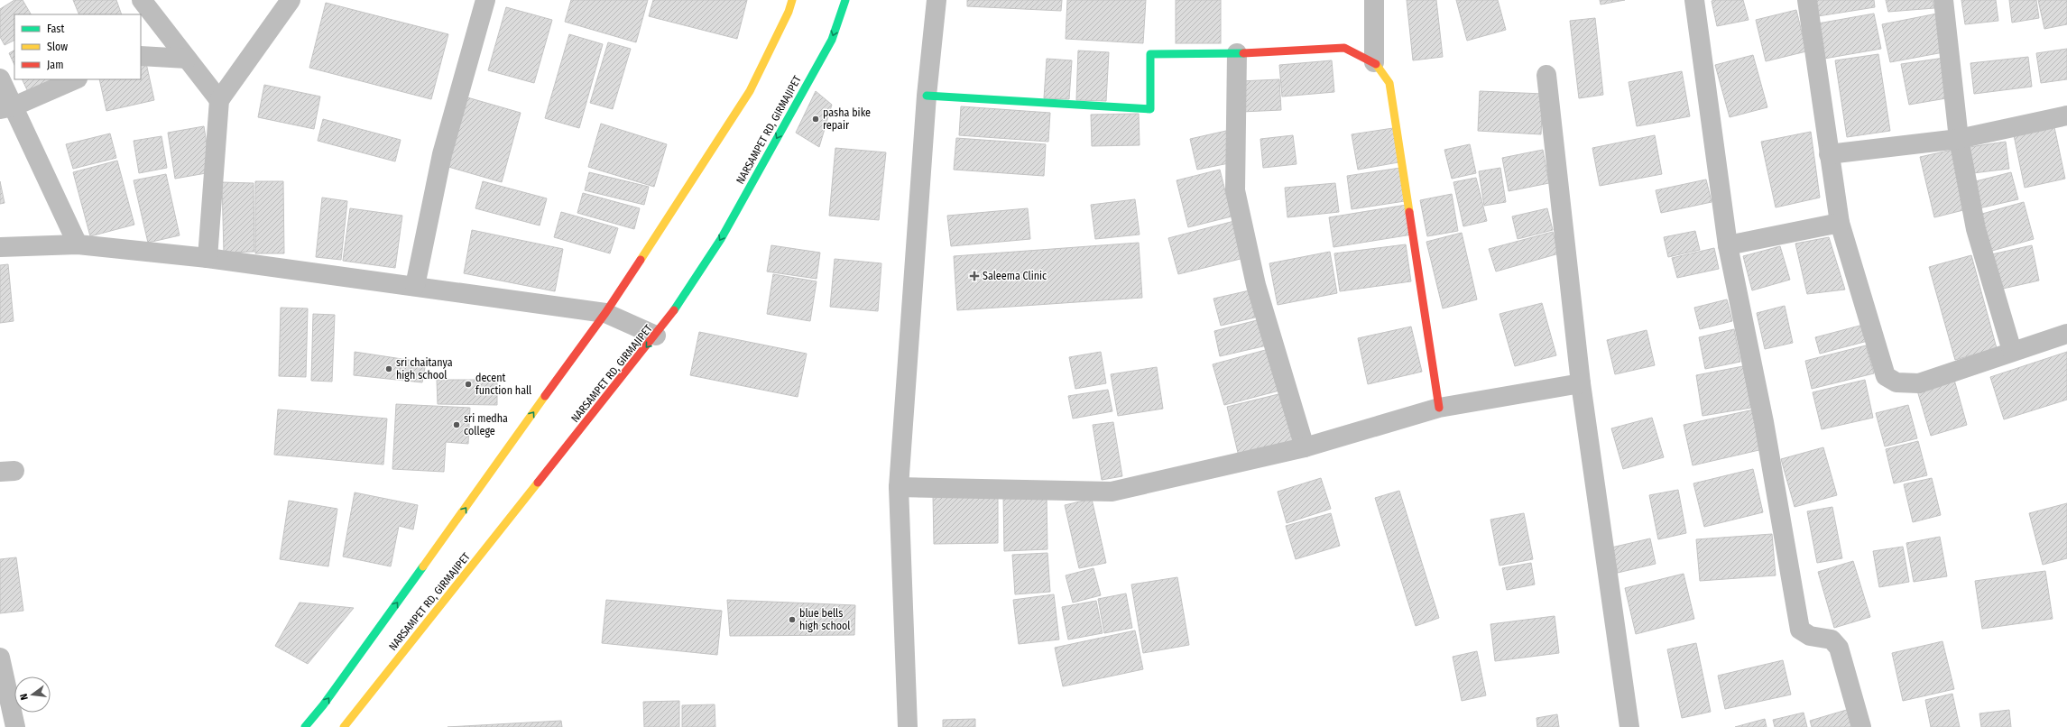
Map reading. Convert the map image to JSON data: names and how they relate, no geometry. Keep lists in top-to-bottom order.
{
  "streets": {
    "main road": ["NARSAMPET RD, GIRMAJIPET"]
  },
  "places": {
    "other": [
      "pasha bike repair",
      "sri chaitanya high school",
      "decent function hall",
      "sri medha college",
      "blue bells high school"
    ],
    "health": ["Saleema Clinic"]
  },
  "legend": ["Fast", "Slow", "Jam"],
  "north": "left"
}
